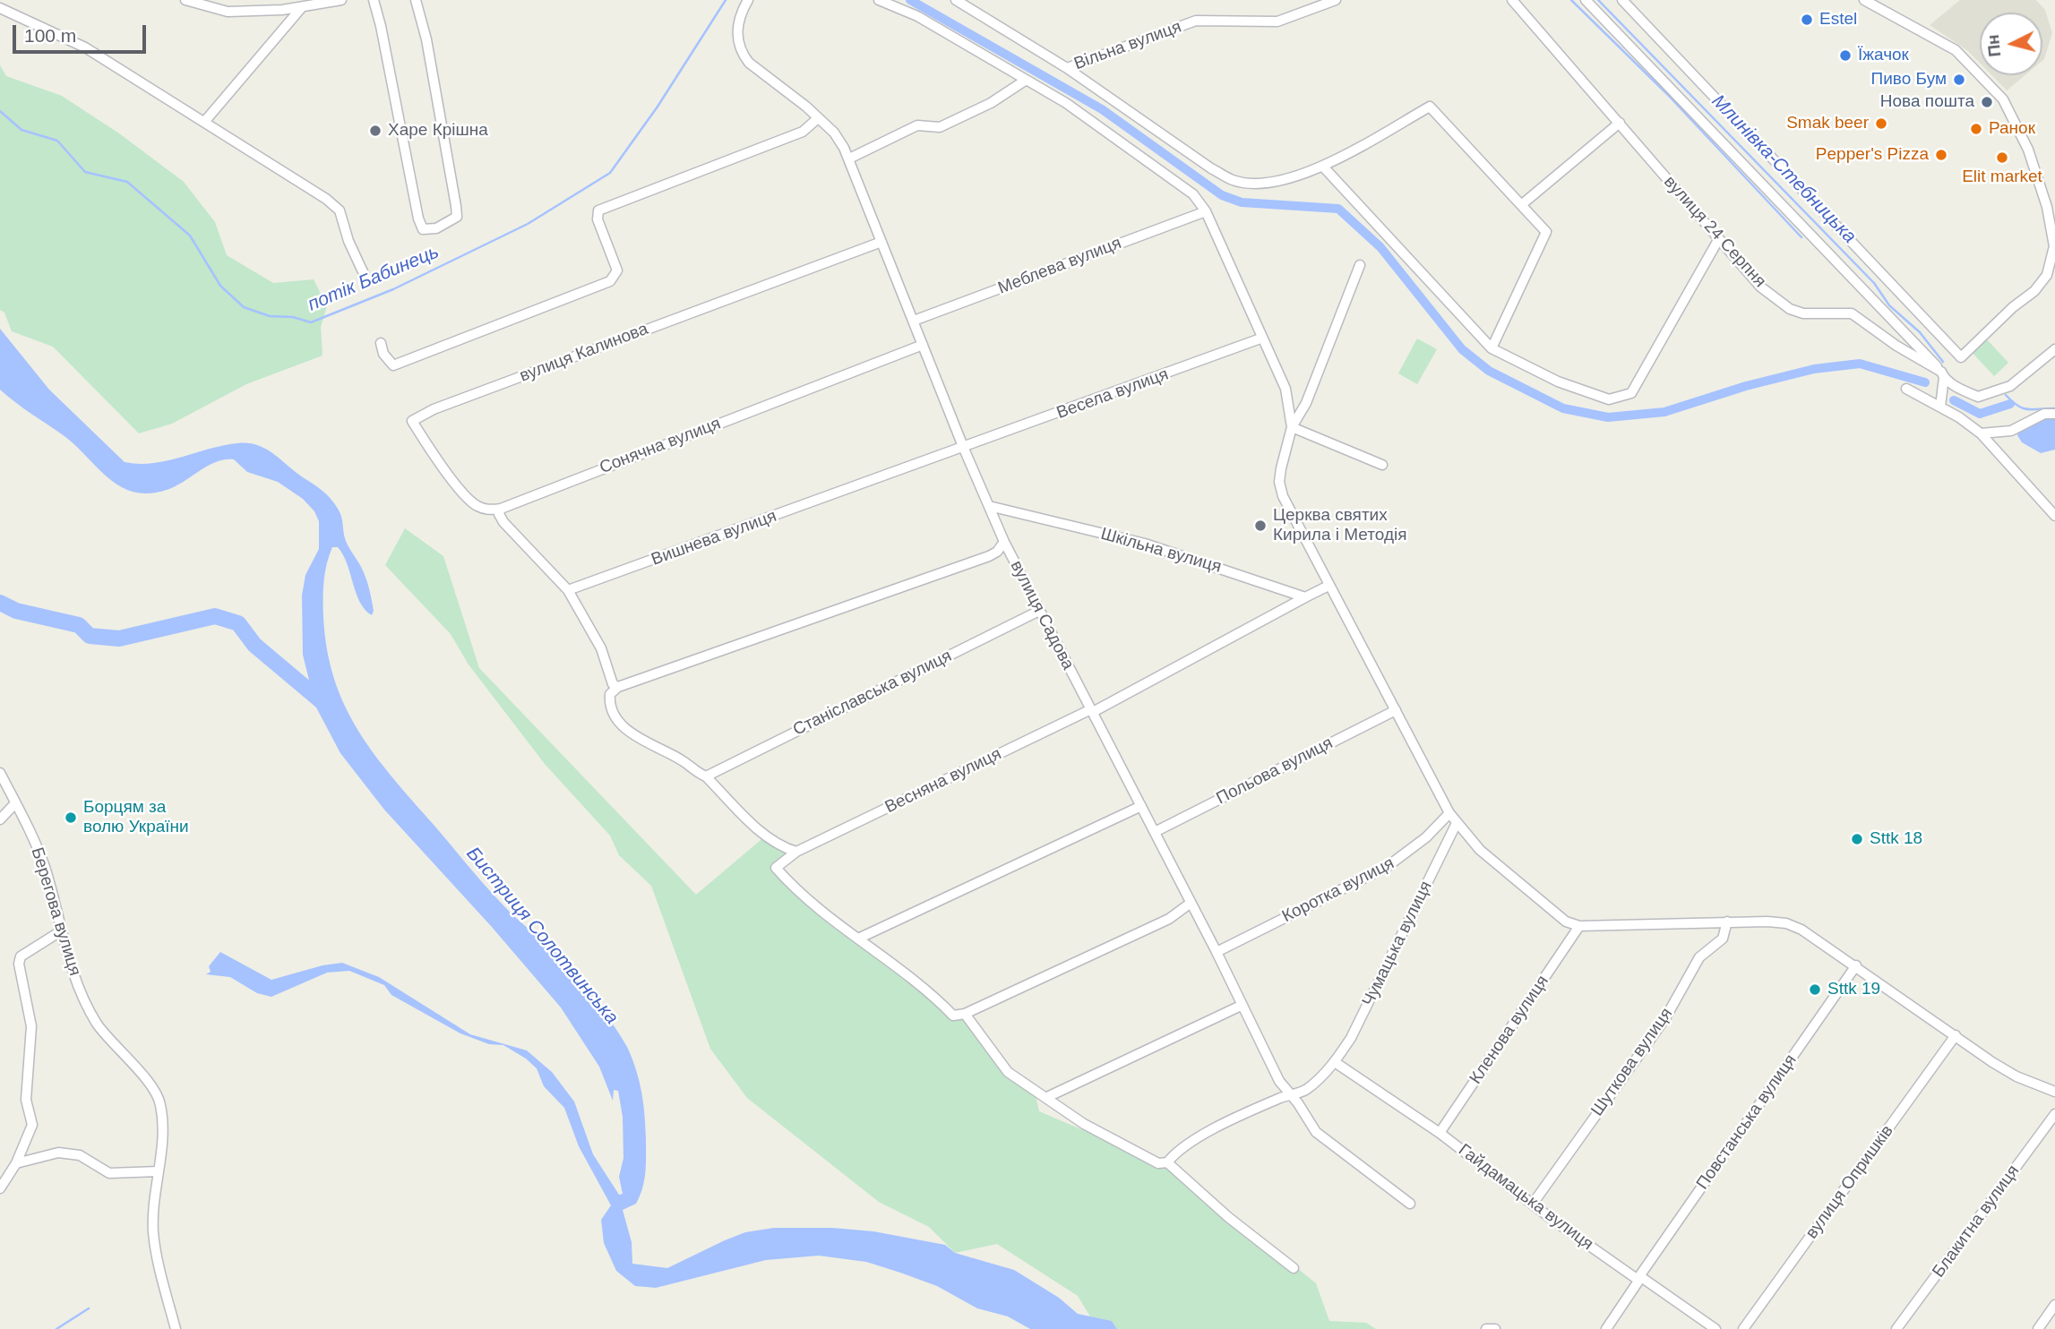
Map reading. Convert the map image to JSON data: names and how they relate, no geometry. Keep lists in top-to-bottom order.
{
  "streets": {
    "street": [
      "Вільна вулиця",
      "вулиця 24 Серпня",
      "Меблева вулиця",
      "вулиця Калинова",
      "Весела вулиця",
      "Сонячна вулиця",
      "Вишнева вулиця",
      "Шкільна вулиця",
      "вулиця Садова",
      "Станіславська вулиця",
      "Польова вулиця",
      "Весняна вулиця",
      "Коротка вулиця",
      "Берегова вулиця",
      "Чумацька вулиця",
      "Кленова вулиця",
      "Шуткова вулиця",
      "Повстанська вулиця",
      "вулиця Опришків",
      "Гайдамацька вулиця",
      "Блакитна вулиця"
    ]
  },
  "crossings": [
    ["Меблева вулиця", "вулиця Садова"],
    ["вулиця Калинова", "Сонячна вулиця"],
    ["вулиця Калинова", "вулиця Садова"],
    ["Весела вулиця", "Вишнева вулиця"],
    ["Весела вулиця", "вулиця Садова"],
    ["Сонячна вулиця", "вулиця Садова"],
    ["Вишнева вулиця", "вулиця Садова"],
    ["Шкільна вулиця", "вулиця Садова"],
    ["Шкільна вулиця", "Весняна вулиця"],
    ["вулиця Садова", "Станіславська вулиця"],
    ["вулиця Садова", "Польова вулиця"],
    ["вулиця Садова", "Весняна вулиця"],
    ["вулиця Садова", "Коротка вулиця"],
    ["вулиця Садова", "Чумацька вулиця"],
    ["Чумацька вулиця", "Гайдамацька вулиця"],
    ["Кленова вулиця", "Гайдамацька вулиця"],
    ["Шуткова вулиця", "Гайдамацька вулиця"],
    ["Повстанська вулиця", "Гайдамацька вулиця"]
  ],
  "water": ["Млинівка-Стебницька", "потік Бабинець", "Бистриця Солотвинська"],
  "places": [
    "Estel",
    "Їжачок",
    "Пиво Бум",
    "Нова пошта",
    "Smak beer",
    "Ранок",
    "Харе Крішна",
    "Pepper's Pizza",
    "Elit market",
    "Церква святих Кирила і Методія",
    "Борцям за волю України",
    "Sttk 18",
    "Sttk 19"
  ],
  "scale_bar": "100 m",
  "north": "left"
}
